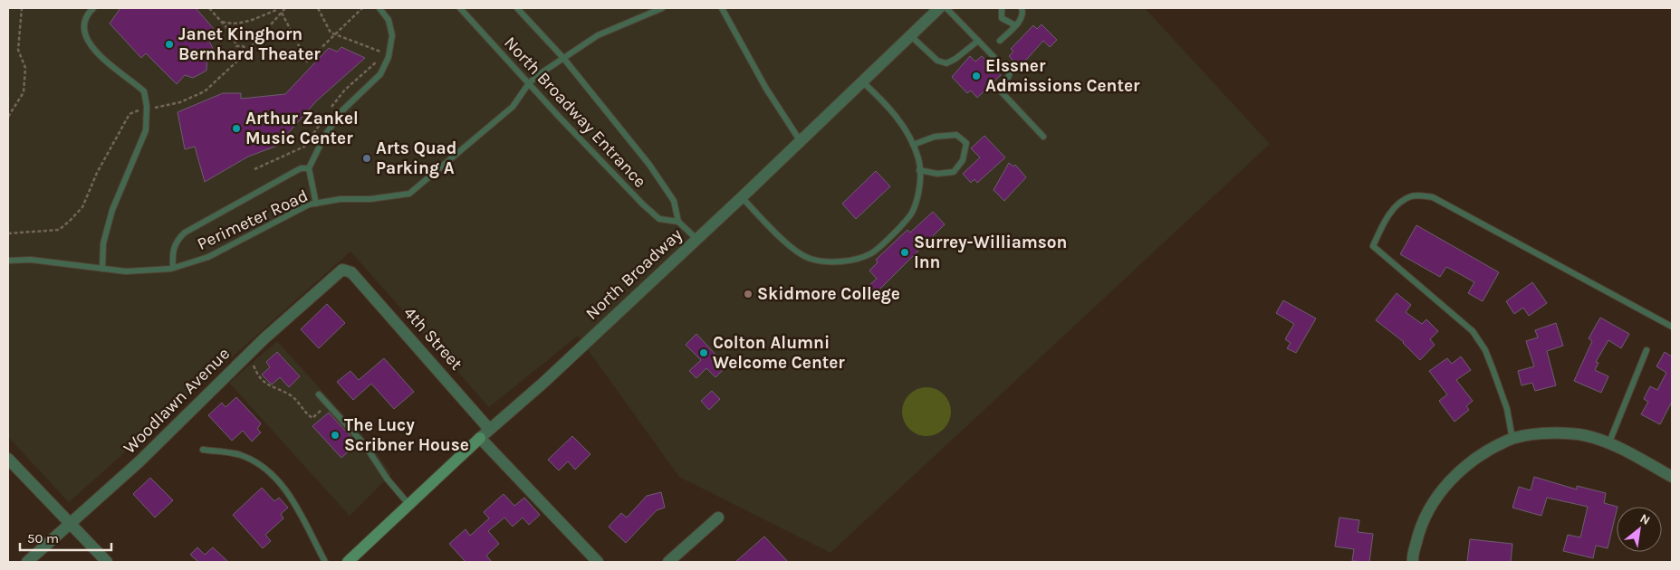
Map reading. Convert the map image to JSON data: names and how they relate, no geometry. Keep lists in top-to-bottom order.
{
  "streets": {
    "street": ["North Broadway", "4th Street", "Woodlawn Avenue"],
    "lane": ["North Broadway Entrance", "Perimeter Road"]
  },
  "crossings": [
    ["North Broadway Entrance", "Perimeter Road"],
    ["North Broadway Entrance", "North Broadway"],
    ["North Broadway", "4th Street"],
    ["4th Street", "Woodlawn Avenue"]
  ],
  "places": [
    "Janet Kinghorn Bernhard Theater",
    "Elssner Admissions Center",
    "Arthur Zankel Music Center",
    "Arts Quad Parking A",
    "Surrey-Williamson Inn",
    "Skidmore College",
    "Colton Alumni Welcome Center",
    "The Lucy Scribner House"
  ],
  "scale_bar": "50 m",
  "north": "top right"
}
